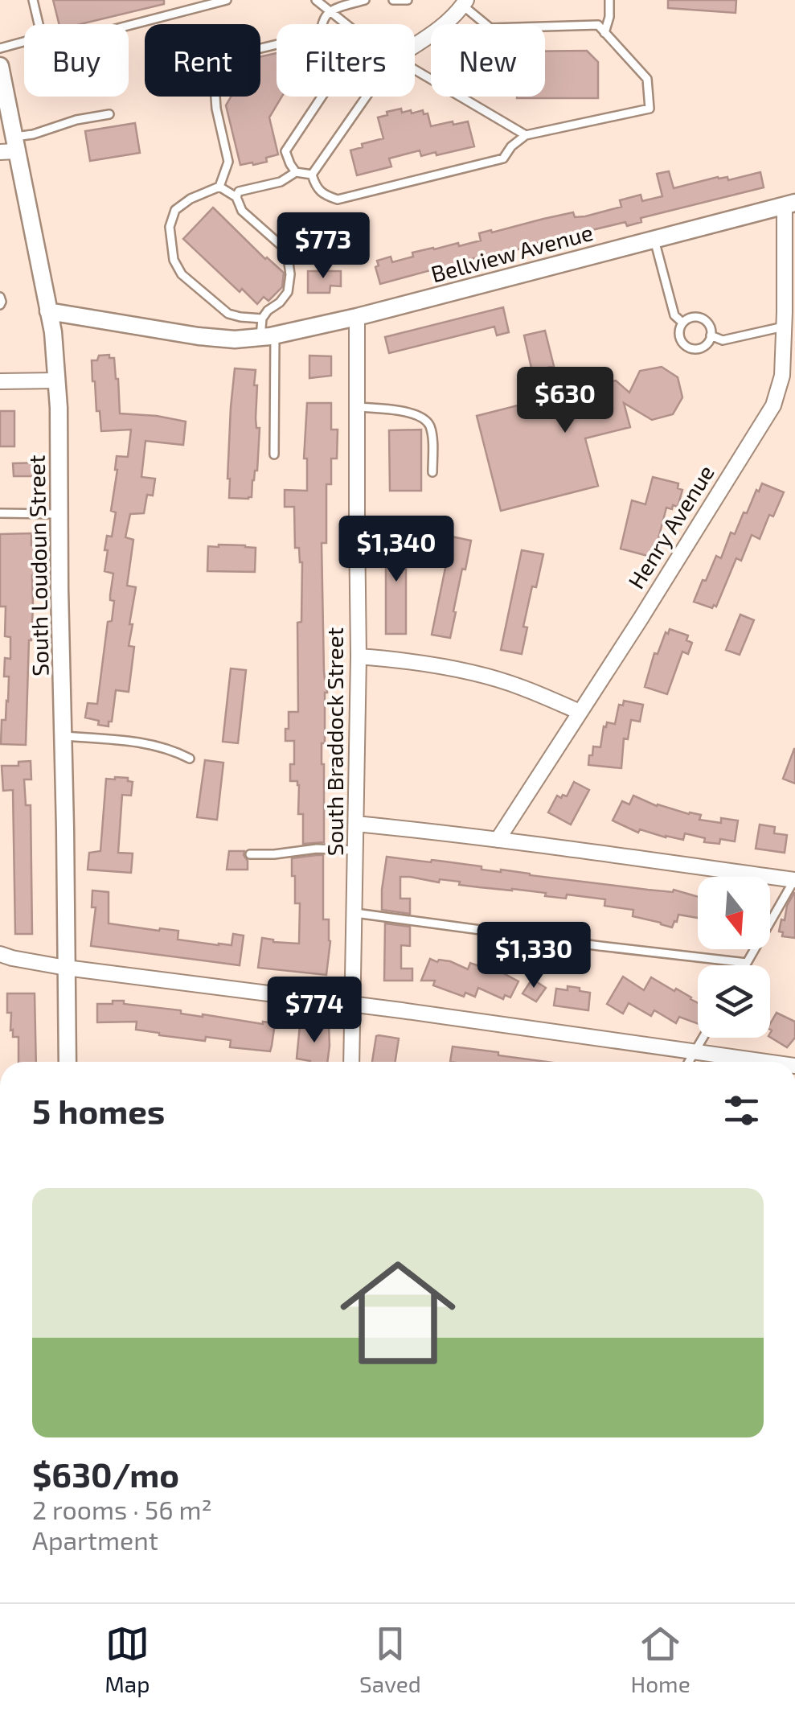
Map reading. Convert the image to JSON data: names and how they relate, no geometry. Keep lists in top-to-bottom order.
{
  "streets": {
    "street": [
      "Bellview Avenue",
      "Henry Avenue",
      "South Loudoun Street",
      "South Braddock Street"
    ]
  },
  "crossings": [
    ["Bellview Avenue", "Henry Avenue"],
    ["Bellview Avenue", "South Loudoun Street"],
    ["Bellview Avenue", "South Braddock Street"]
  ],
  "north": "bottom",
  "page": {
    "chip": [
      "Buy",
      "Rent",
      "Filters",
      "New"
    ],
    "price": [
      "$773",
      "$630",
      "$1,340",
      "$1,330",
      "$774"
    ],
    "heading": "5 homes",
    "list": [
      {
        "name": "$630/mo",
        "note": "2 rooms · 56 m² · Apartment"
      }
    ],
    "tabs": ["Map", "Saved", "Home"]
  }
}
